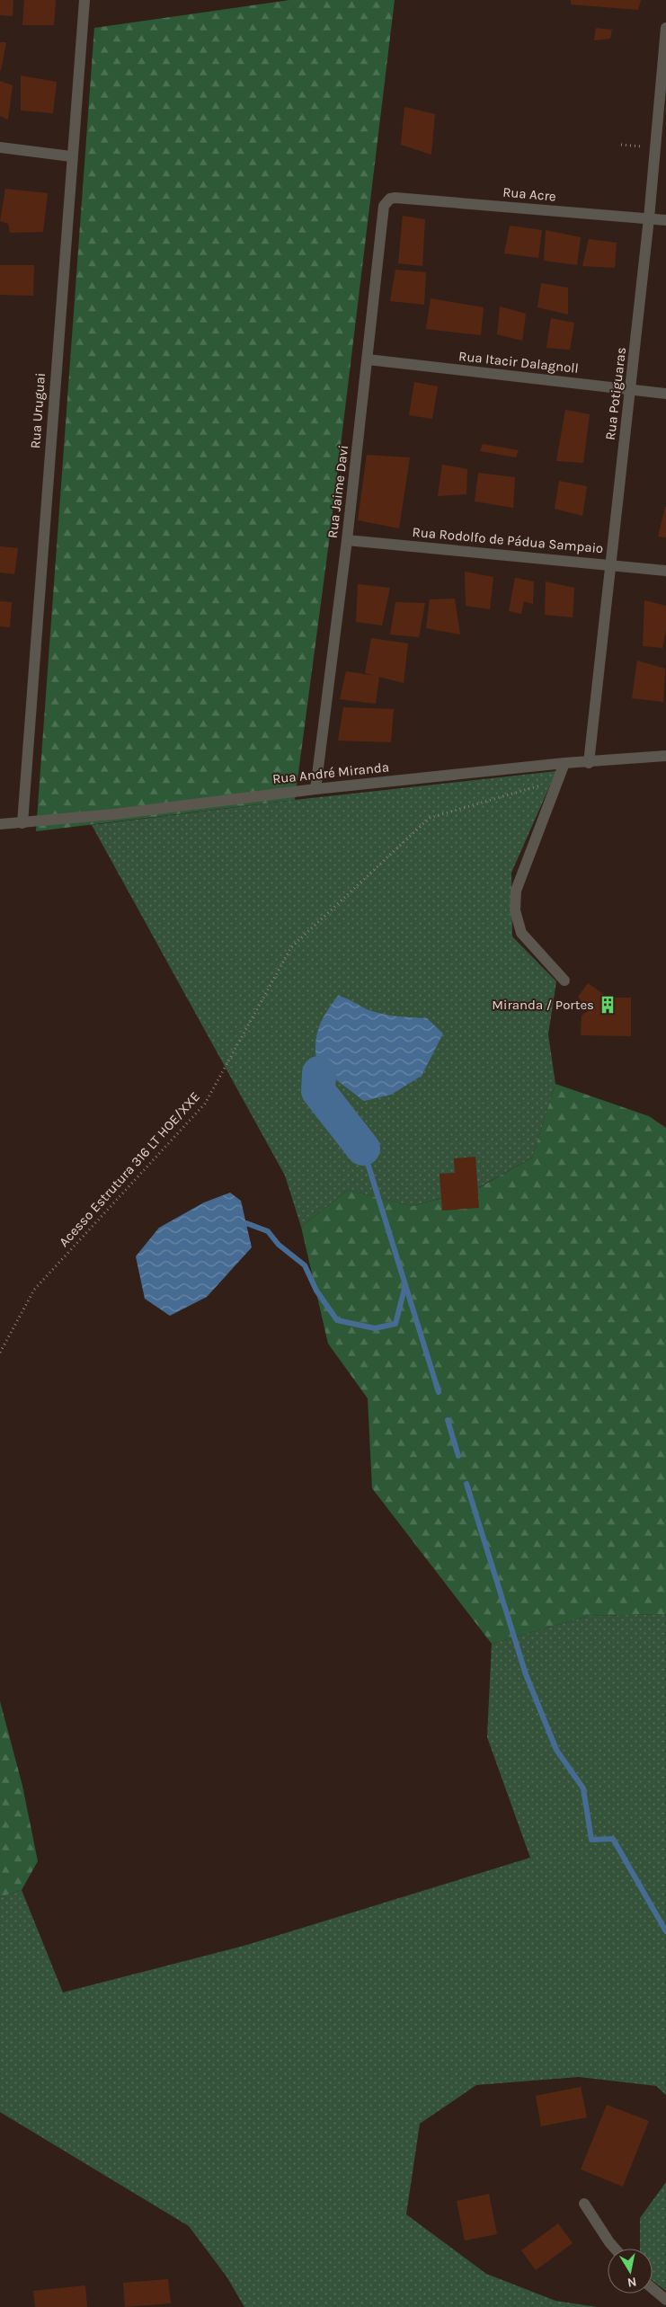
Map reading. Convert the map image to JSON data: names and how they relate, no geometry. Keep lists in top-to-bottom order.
{
  "streets": {
    "street": [
      "Rua Acre",
      "Rua Itacir Dalagnoll",
      "Rua Potiguaras",
      "Rua Uruguai",
      "Rua Jaime Davi",
      "Rua Rodolfo de Pádua Sampaio",
      "Rua André Miranda"
    ],
    "path": ["Acesso Estrutura 316 LT HOE/XXE"]
  },
  "crossings": [
    ["Rua Acre", "Rua Potiguaras"],
    ["Rua Acre", "Rua Jaime Davi"],
    ["Rua Itacir Dalagnoll", "Rua Potiguaras"],
    ["Rua Itacir Dalagnoll", "Rua Jaime Davi"],
    ["Rua Potiguaras", "Rua Rodolfo de Pádua Sampaio"],
    ["Rua Potiguaras", "Rua André Miranda"],
    ["Rua Uruguai", "Rua André Miranda"],
    ["Rua Jaime Davi", "Rua Rodolfo de Pádua Sampaio"],
    ["Rua Jaime Davi", "Rua André Miranda"]
  ],
  "places": {
    "building": ["Miranda / Portes"]
  },
  "north": "bottom"
}
